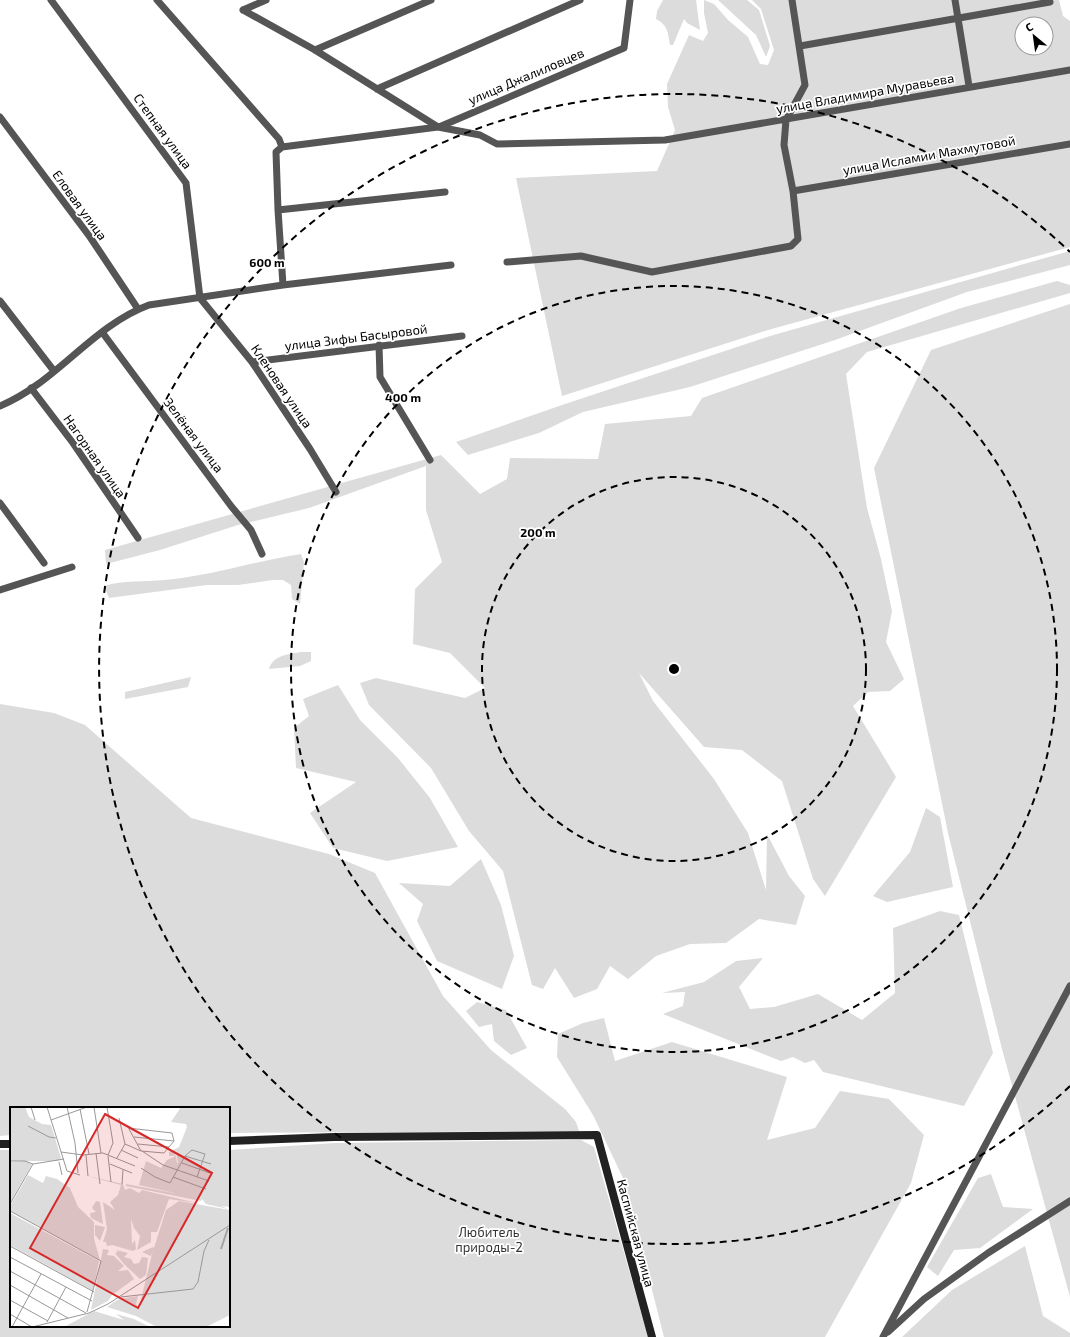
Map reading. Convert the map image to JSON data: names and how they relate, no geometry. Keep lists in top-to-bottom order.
{
  "streets": {
    "street": [
      "улица Джалиловцев",
      "улица Владимира Муравьева",
      "Степная улица",
      "улица Исламии Махмутовой",
      "Еловая улица",
      "улица Зифы Басыровой",
      "Кленовая улица",
      "Зелёная улица",
      "Нагорная улица",
      "Каспийская улица"
    ]
  },
  "crossings": [
    ["улица Джалиловцев", "улица Владимира Муравьева"],
    ["Степная улица", "Кленовая улица"],
    ["улица Зифы Басыровой", "Кленовая улица"]
  ],
  "parks": ["Любитель природы-2"],
  "north": "top left",
  "rings": ["600 m", "400 m", "200 m"]
}
